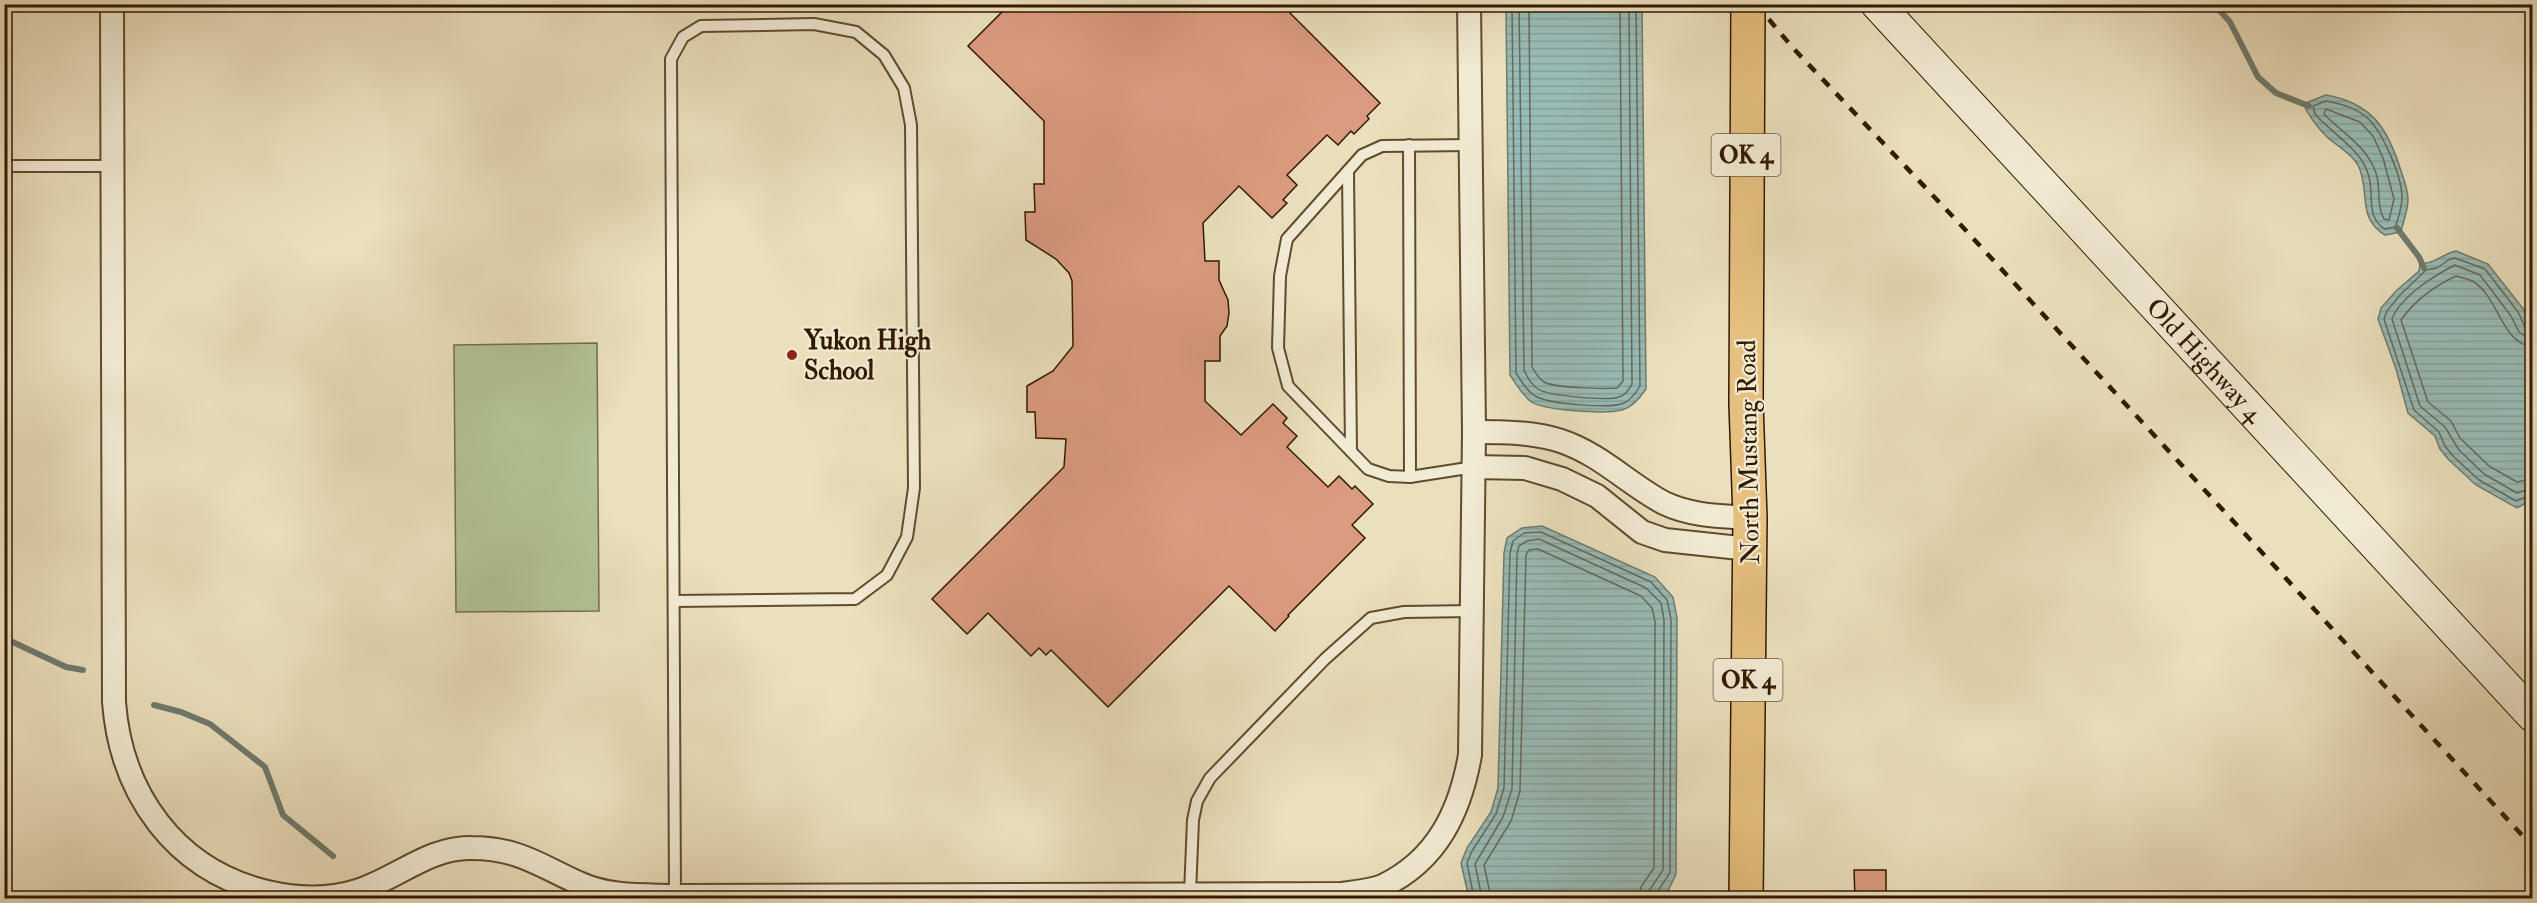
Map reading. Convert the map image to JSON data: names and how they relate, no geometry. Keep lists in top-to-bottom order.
{
  "streets": {
    "main road": ["OK 4", "Old Highway 4", "North Mustang Road"]
  },
  "places": ["Yukon High School"]
}
